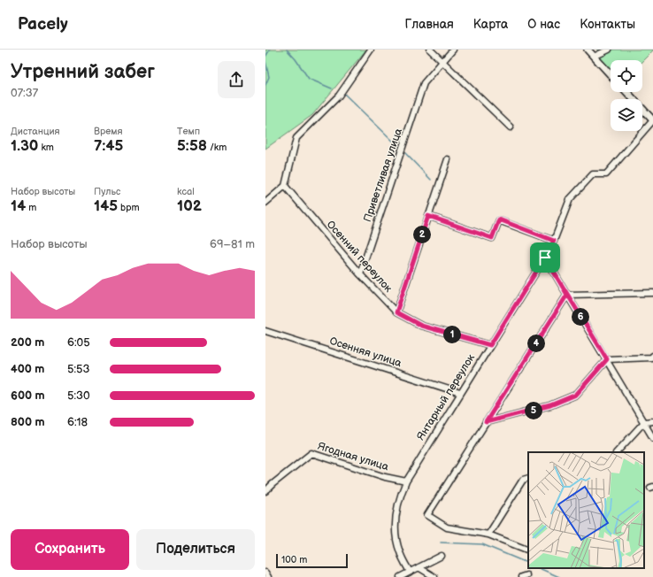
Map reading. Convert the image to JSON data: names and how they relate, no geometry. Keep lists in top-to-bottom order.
{
  "streets": {
    "street": [
      "Приветливая улица",
      "Осенний переулок",
      "Осенняя улица",
      "Янтарный переулок",
      "Ягодная улица"
    ]
  },
  "crossings": [
    ["Приветливая улица", "Осенний переулок"],
    ["Осенний переулок", "Янтарный переулок"],
    ["Осенняя улица", "Янтарный переулок"],
    ["Янтарный переулок", "Ягодная улица"]
  ],
  "scale_bar": "100 m",
  "page": {
    "header": "Pacely",
    "nav": [
      "Главная",
      "Карта",
      "О нас",
      "Контакты"
    ],
    "heading": ["Утренний забег", "07:37"],
    "stats": [
      ["Дистанция", "1.30 km"],
      ["Время", "7:45"],
      ["Темп", "5:58 /km"],
      ["Набор высоты", "14 m"],
      ["Пульс", "145 bpm"],
      ["kcal", "102"]
    ],
    "pins": [
      "2",
      "6",
      "1",
      "4",
      "5"
    ],
    "chart": ["Набор высоты", "69–81 m"],
    "list": [
      {
        "name": "200 m",
        "note": "6:05"
      },
      {
        "name": "400 m",
        "note": "5:53"
      },
      {
        "name": "600 m",
        "note": "5:30"
      },
      {
        "name": "800 m",
        "note": "6:18"
      }
    ],
    "buttons": ["Сохранить", "Поделиться"],
    "scale": "100 m"
  }
}
